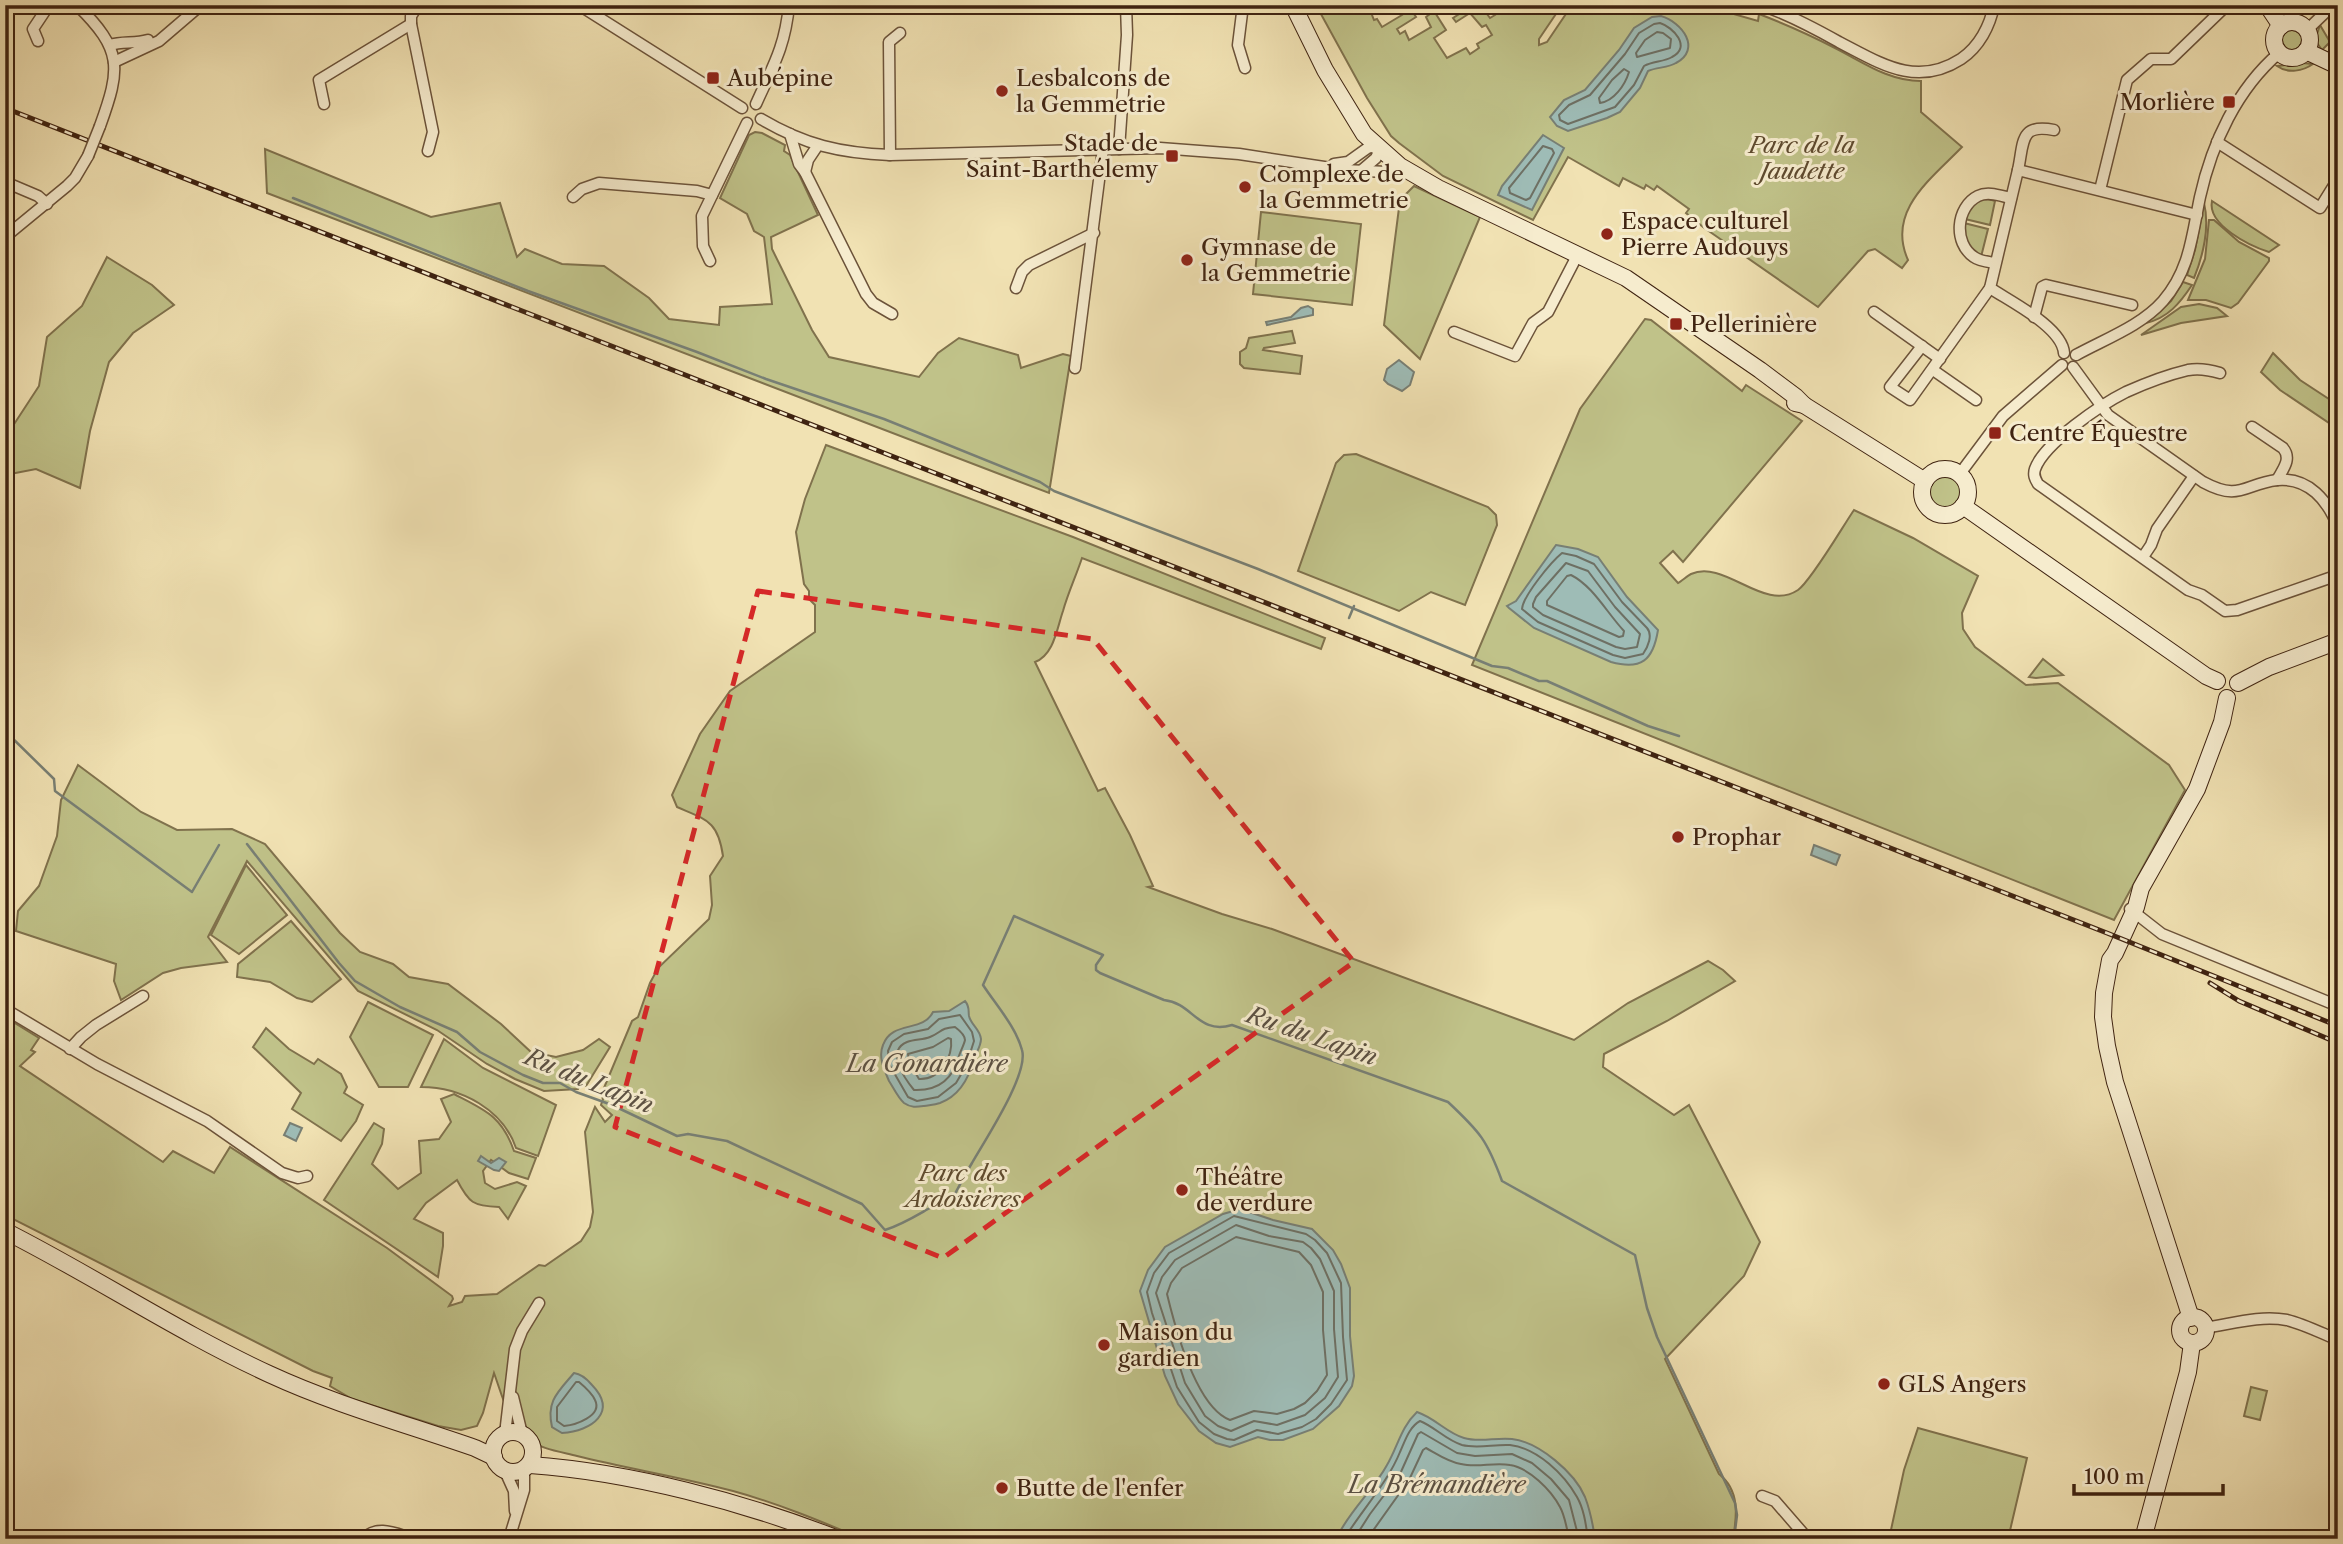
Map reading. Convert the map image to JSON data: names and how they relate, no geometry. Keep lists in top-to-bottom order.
{
  "water": ["Ru du Lapin", "La Gonardière", "La Brémandière"],
  "parks": ["Parc de la Jaudette", "Parc des Ardoisières"],
  "places": {
    "transit": [
      "Aubépine",
      "Morlière",
      "Stade de Saint-Barthélemy",
      "Pellerinière",
      "Centre Équestre"
    ],
    "other": [
      "Lesbalcons de la Gemmetrie",
      "Complexe de la Gemmetrie",
      "Espace culturel Pierre Audouys",
      "Gymnase de la Gemmetrie",
      "Prophar",
      "Théâtre de verdure",
      "Maison du gardien",
      "GLS Angers",
      "Butte de l'enfer"
    ]
  },
  "scale_bar": "100 m"
}
